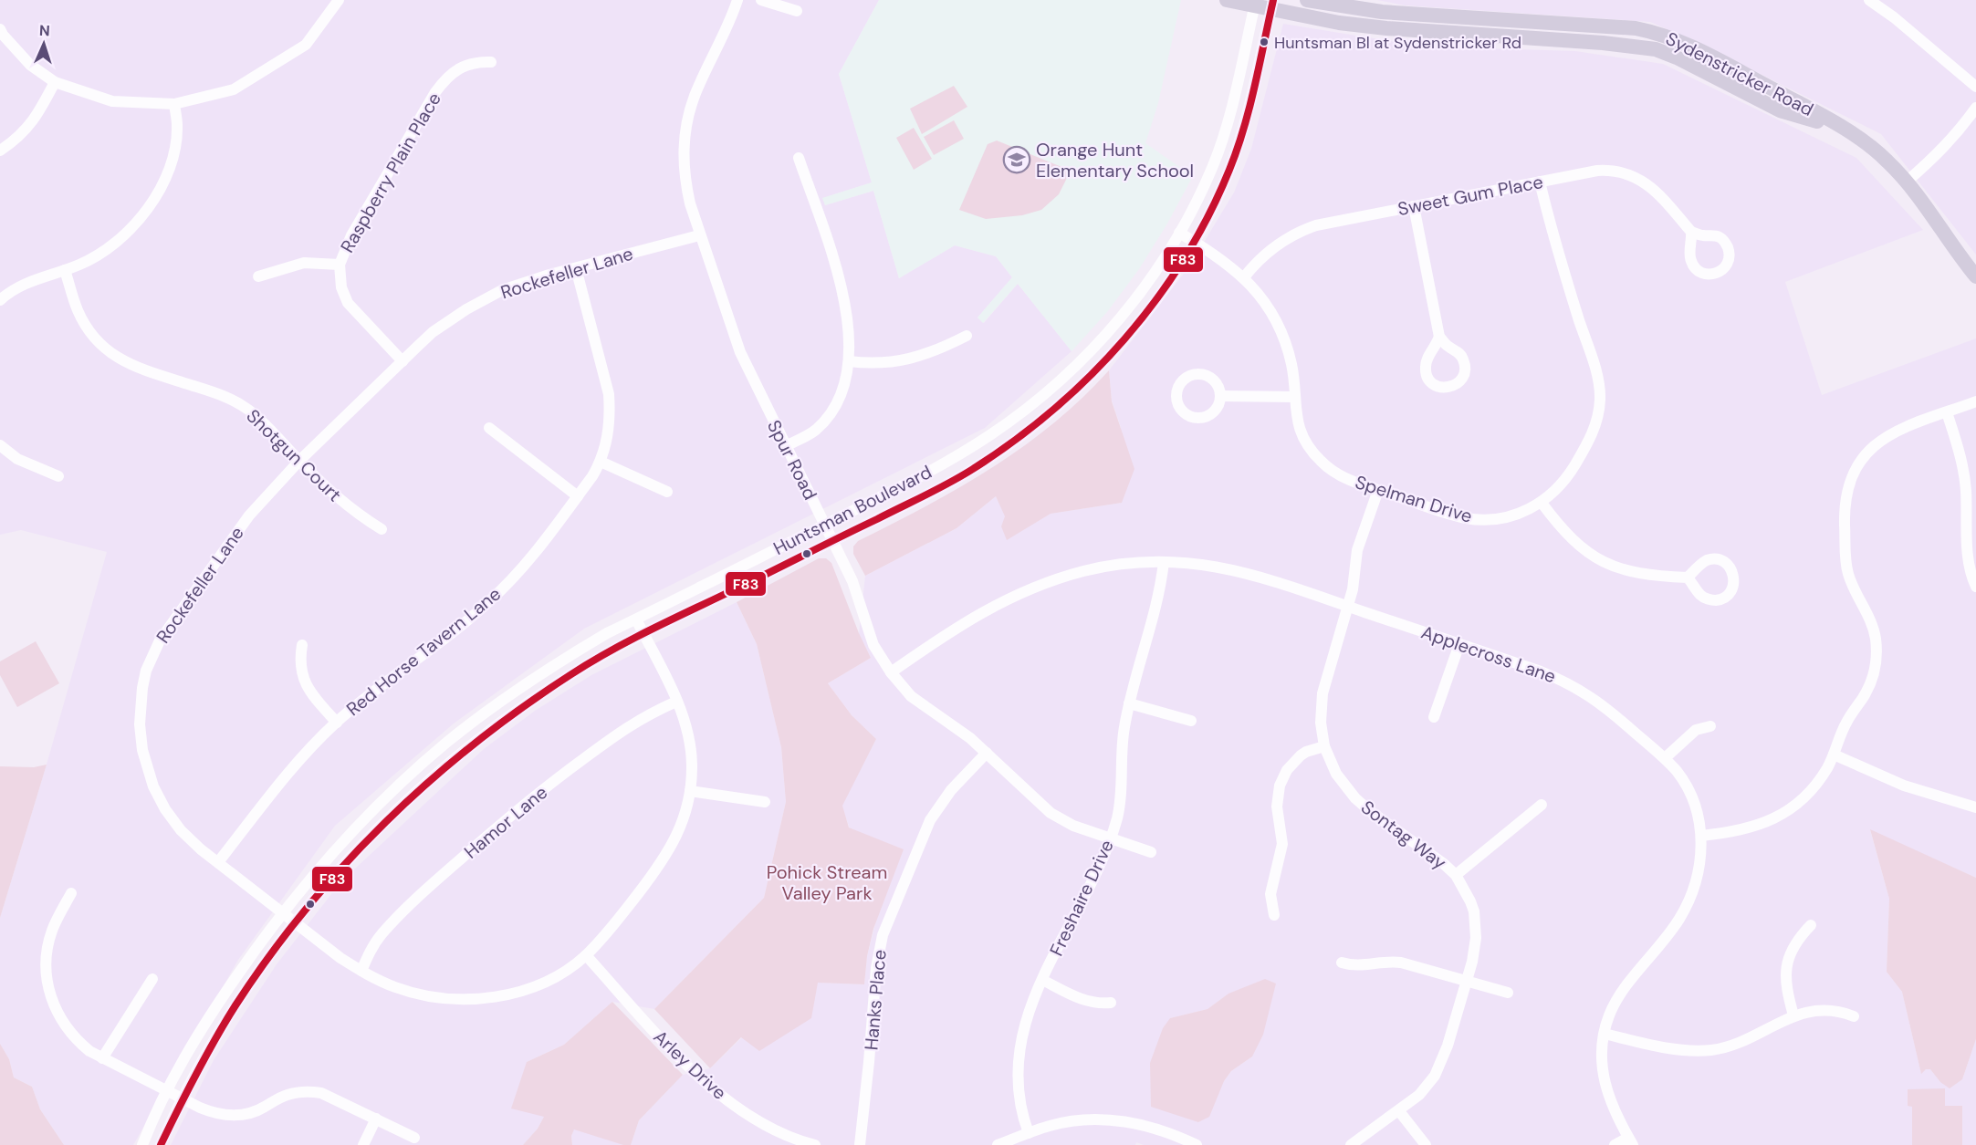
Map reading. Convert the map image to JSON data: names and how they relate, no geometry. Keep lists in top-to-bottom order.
{
  "streets": {
    "main road": ["Sydenstricker Road"],
    "street": [
      "Raspberry Plain Place",
      "Sweet Gum Place",
      "Rockefeller Lane",
      "Shotgun Court",
      "Spur Road",
      "Spelman Drive",
      "Huntsman Boulevard",
      "Red Horse Tavern Lane",
      "Applecross Lane",
      "Hamor Lane",
      "Sontag Way",
      "Freshaire Drive",
      "Hanks Place",
      "Arley Drive"
    ]
  },
  "crossings": [
    ["Sydenstricker Road", "Huntsman Boulevard"],
    ["Raspberry Plain Place", "Rockefeller Lane"],
    ["Sweet Gum Place", "Spelman Drive"],
    ["Rockefeller Lane", "Shotgun Court"],
    ["Rockefeller Lane", "Spur Road"],
    ["Rockefeller Lane", "Huntsman Boulevard"],
    ["Rockefeller Lane", "Red Horse Tavern Lane"],
    ["Rockefeller Lane", "Hamor Lane"],
    ["Rockefeller Lane", "Arley Drive"],
    ["Spur Road", "Huntsman Boulevard"],
    ["Spur Road", "Applecross Lane"],
    ["Spur Road", "Freshaire Drive"],
    ["Spur Road", "Hanks Place"],
    ["Spelman Drive", "Huntsman Boulevard"],
    ["Spelman Drive", "Sontag Way"],
    ["Applecross Lane", "Sontag Way"],
    ["Applecross Lane", "Freshaire Drive"]
  ],
  "parks": ["Pohick Stream Valley Park"],
  "places": {
    "other": ["Huntsman Bl at Sydenstricker Rd"],
    "school or university": ["Orange Hunt Elementary School"]
  },
  "lines": ["transit line F83"],
  "north": "top"
}
